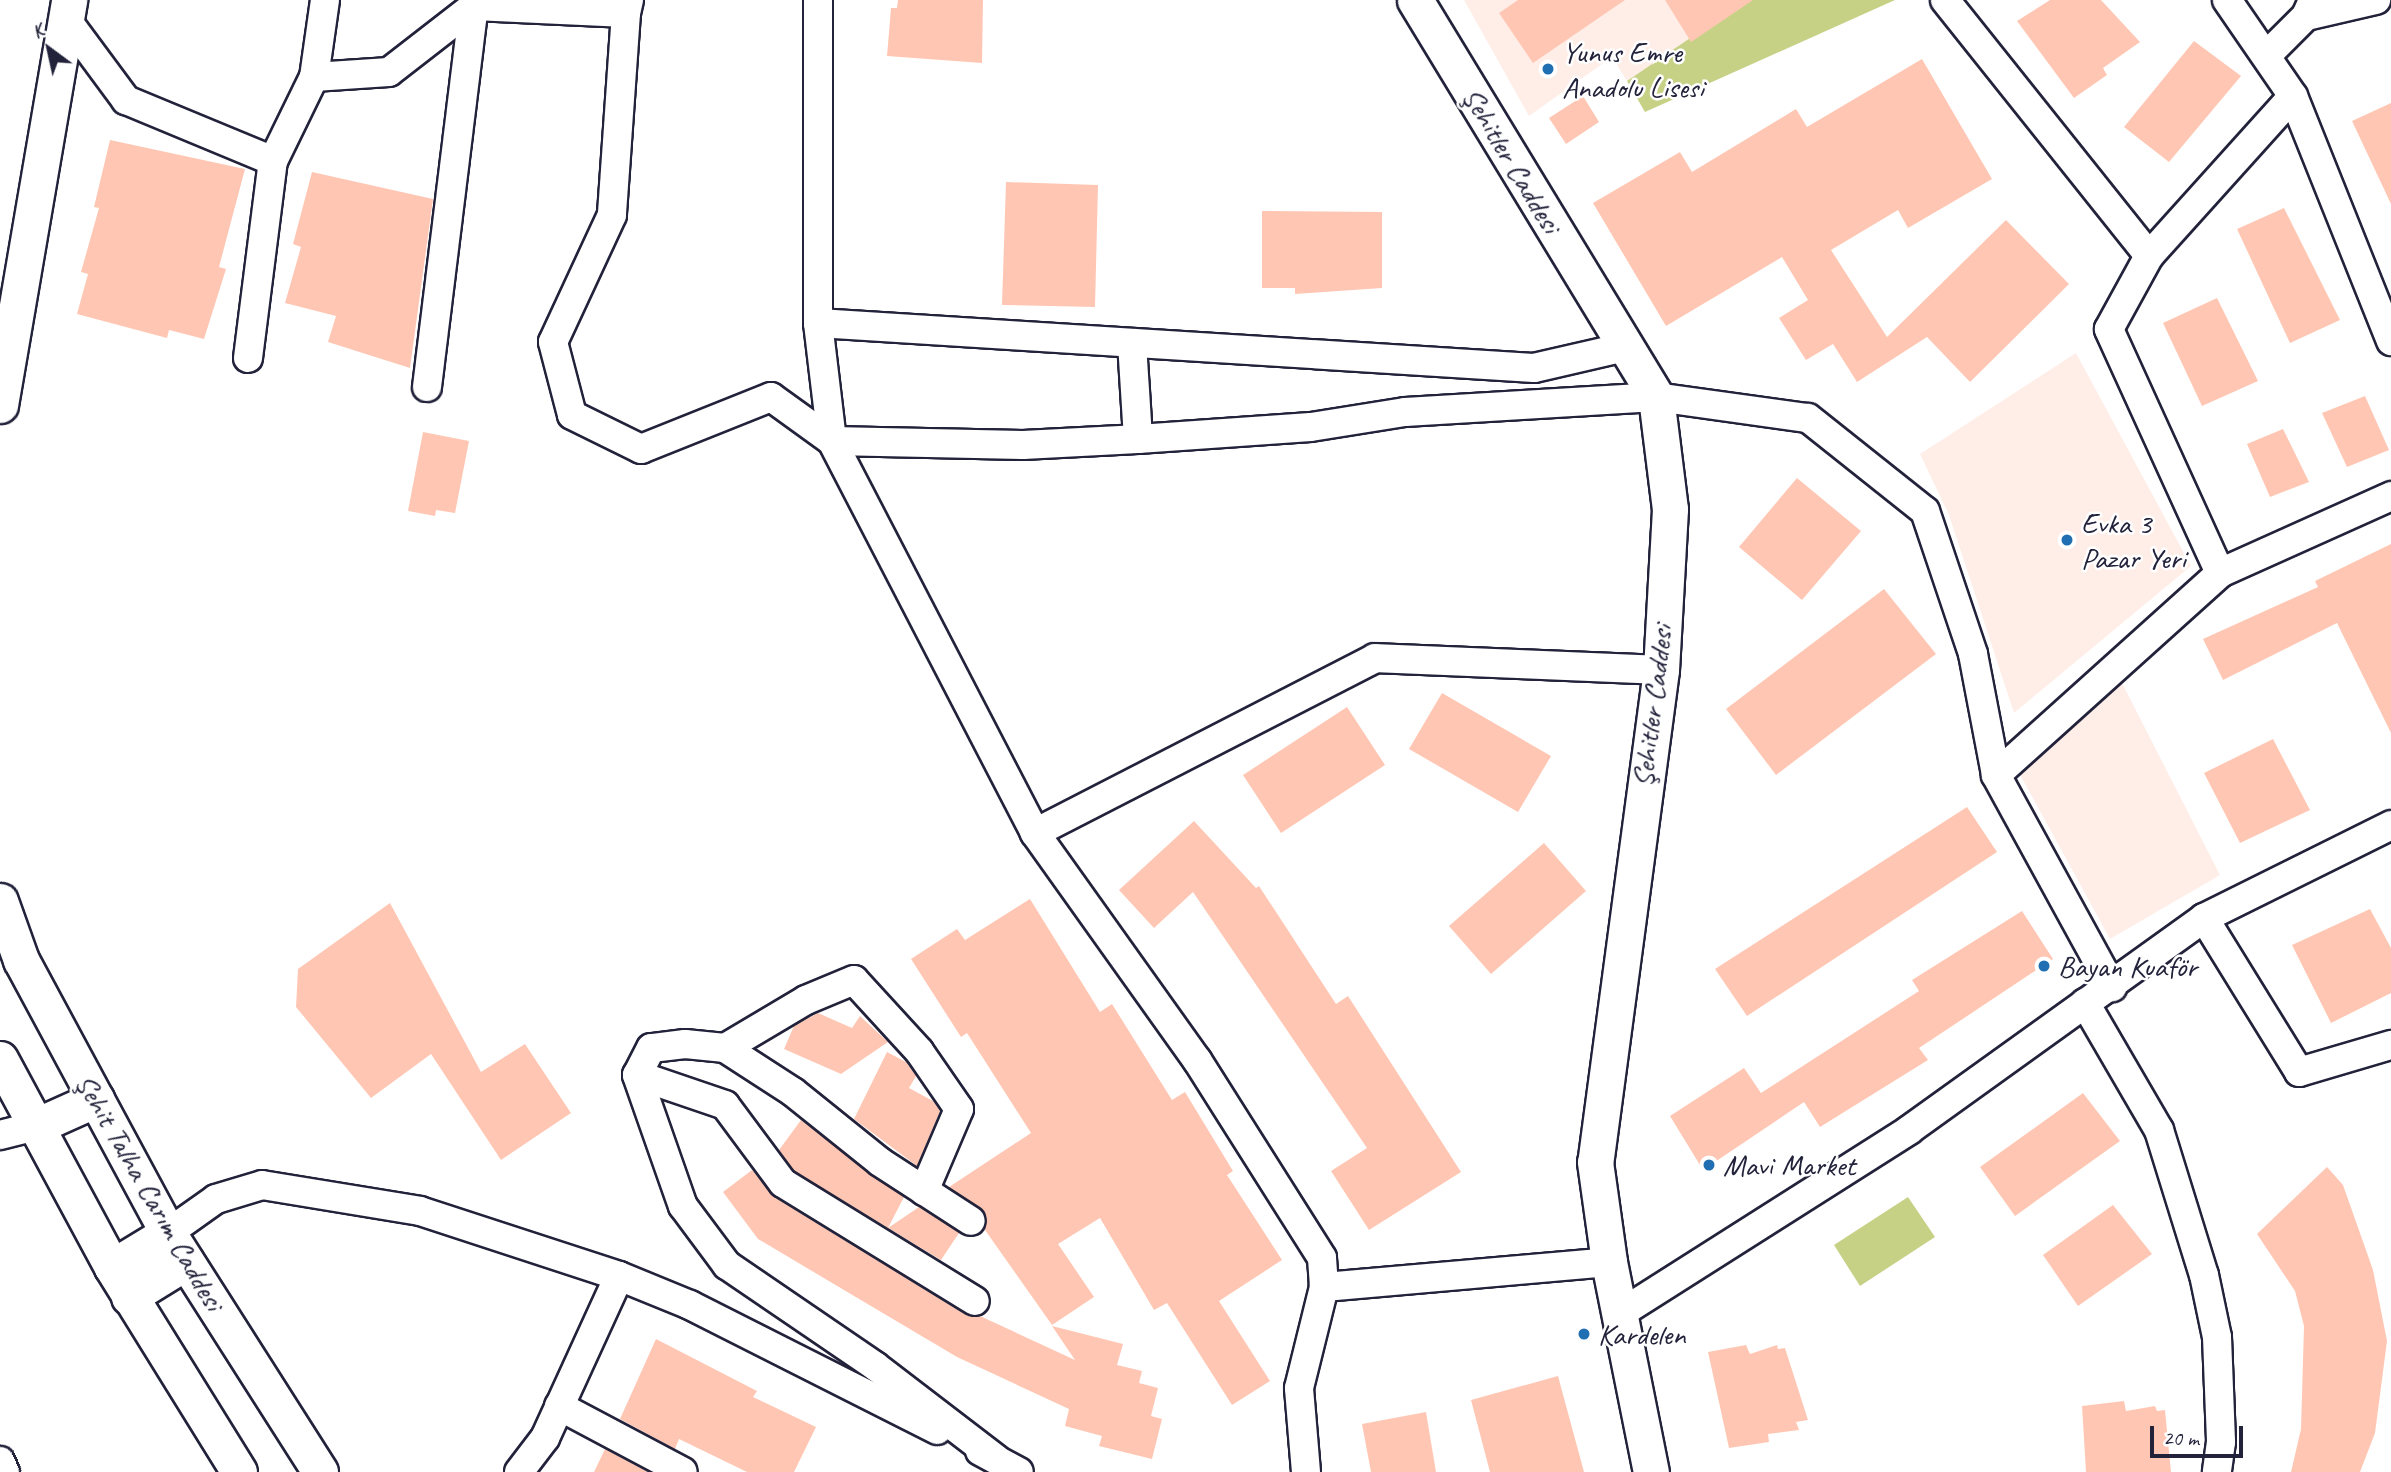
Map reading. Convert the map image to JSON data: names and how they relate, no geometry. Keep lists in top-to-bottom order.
{
  "streets": {
    "street": ["Şehitler Caddesi", "Şehit Talha Carım Caddesi"]
  },
  "places": [
    "Yunus Emre Anadolu Lisesi",
    "Evka 3 Pazar Yeri",
    "Bayan Kuaför",
    "Mavi Market",
    "Kardelen"
  ],
  "scale_bar": "20 m",
  "north": "top left"
}
